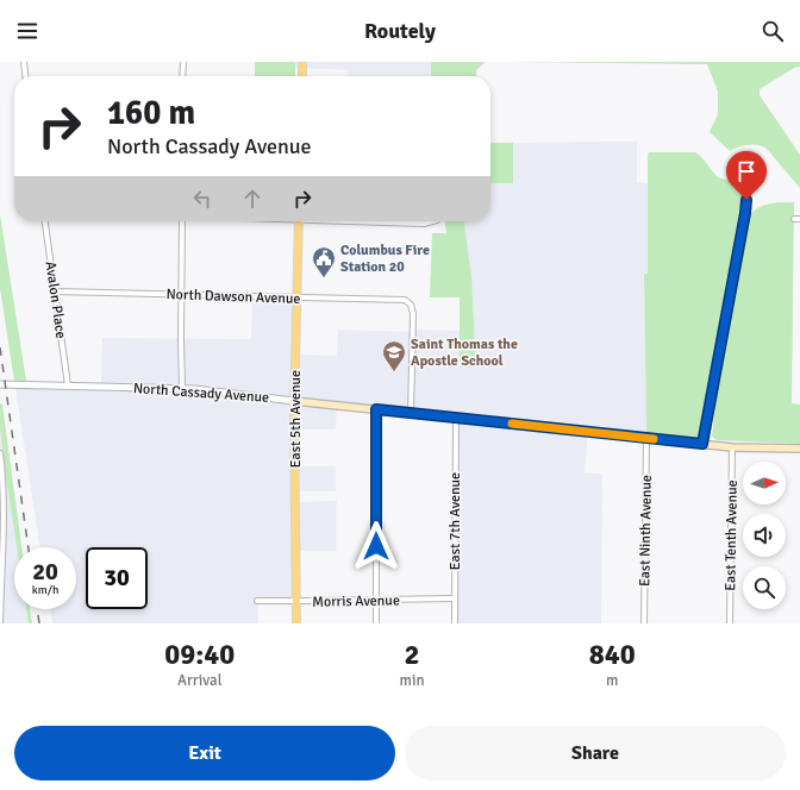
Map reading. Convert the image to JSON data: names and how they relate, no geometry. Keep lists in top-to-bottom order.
{
  "streets": {
    "main road": ["North Cassady Avenue", "East 5th Avenue"],
    "street": [
      "North Dawson Avenue",
      "Avalon Place",
      "East 7th Avenue",
      "East Ninth Avenue",
      "East Tenth Avenue",
      "Morris Avenue"
    ]
  },
  "crossings": [
    ["North Dawson Avenue", "Avalon Place"],
    ["North Dawson Avenue", "North Cassady Avenue"],
    ["North Dawson Avenue", "East 5th Avenue"],
    ["Avalon Place", "North Cassady Avenue"],
    ["North Cassady Avenue", "East 5th Avenue"],
    ["North Cassady Avenue", "East 7th Avenue"],
    ["North Cassady Avenue", "East Ninth Avenue"],
    ["North Cassady Avenue", "East Tenth Avenue"],
    ["East 5th Avenue", "Morris Avenue"],
    ["East 7th Avenue", "Morris Avenue"]
  ],
  "places": {
    "public building": ["Columbus Fire Station 20"],
    "school or university": ["Saint Thomas the Apostle School"]
  },
  "north": "right",
  "page": {
    "header": "Routely",
    "turn": ["160 m", "North Cassady Avenue"],
    "speed": "20 km/h",
    "limit": "30",
    "eta": [
      "09:40",
      "Arrival",
      "2",
      "min",
      "840",
      "m"
    ],
    "buttons": ["Exit", "Share"]
  }
}
